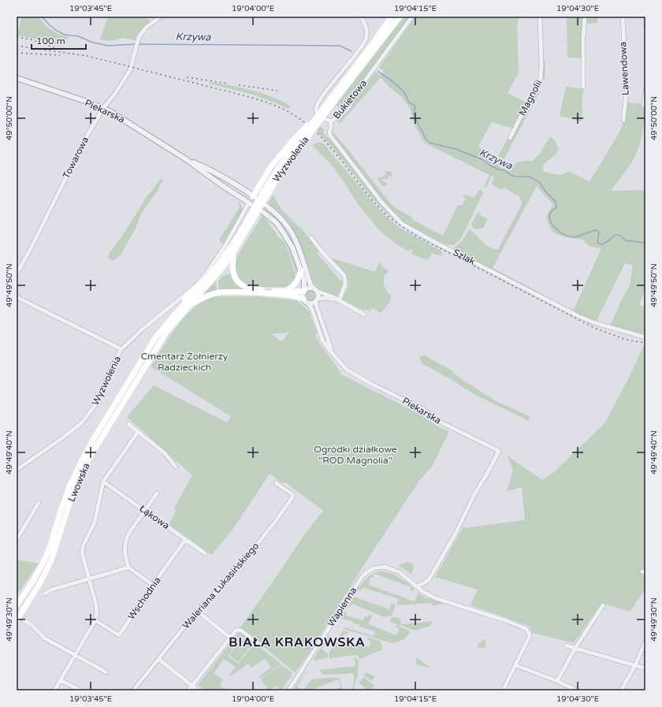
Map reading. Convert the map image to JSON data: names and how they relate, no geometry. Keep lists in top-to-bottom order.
{
  "streets": {
    "main road": ["Wyzwolenia", "Lwowska"],
    "street": [
      "Lawendowa",
      "Magnolii",
      "Bukietowa",
      "Piekarska",
      "Towarowa",
      "Szlak",
      "Łąkowa",
      "Waleriana Łukasińskiego",
      "Wschodnia",
      "Wapienna"
    ]
  },
  "crossings": [
    ["Bukietowa", "Szlak"],
    ["Piekarska", "Towarowa"],
    ["Piekarska", "Wyzwolenia"],
    ["Piekarska", "Wapienna"],
    ["Wyzwolenia", "Lwowska"],
    ["Łąkowa", "Wschodnia"]
  ],
  "districts": ["BIAŁA KRAKOWSKA"],
  "water": ["Krzywa"],
  "parks": ["Cmentarz Żołnierzy Radzieckich", "Ogródki działkowe \"ROD Magnolia\""],
  "scale_bar": "100 m",
  "coordinates": [
    "19°03'45\"E",
    "19°04'00\"E",
    "19°04'15\"E",
    "19°04'30\"E",
    "49°50'00\"N",
    "49°49'50\"N",
    "49°49'40\"N",
    "49°49'30\"N"
  ]
}
